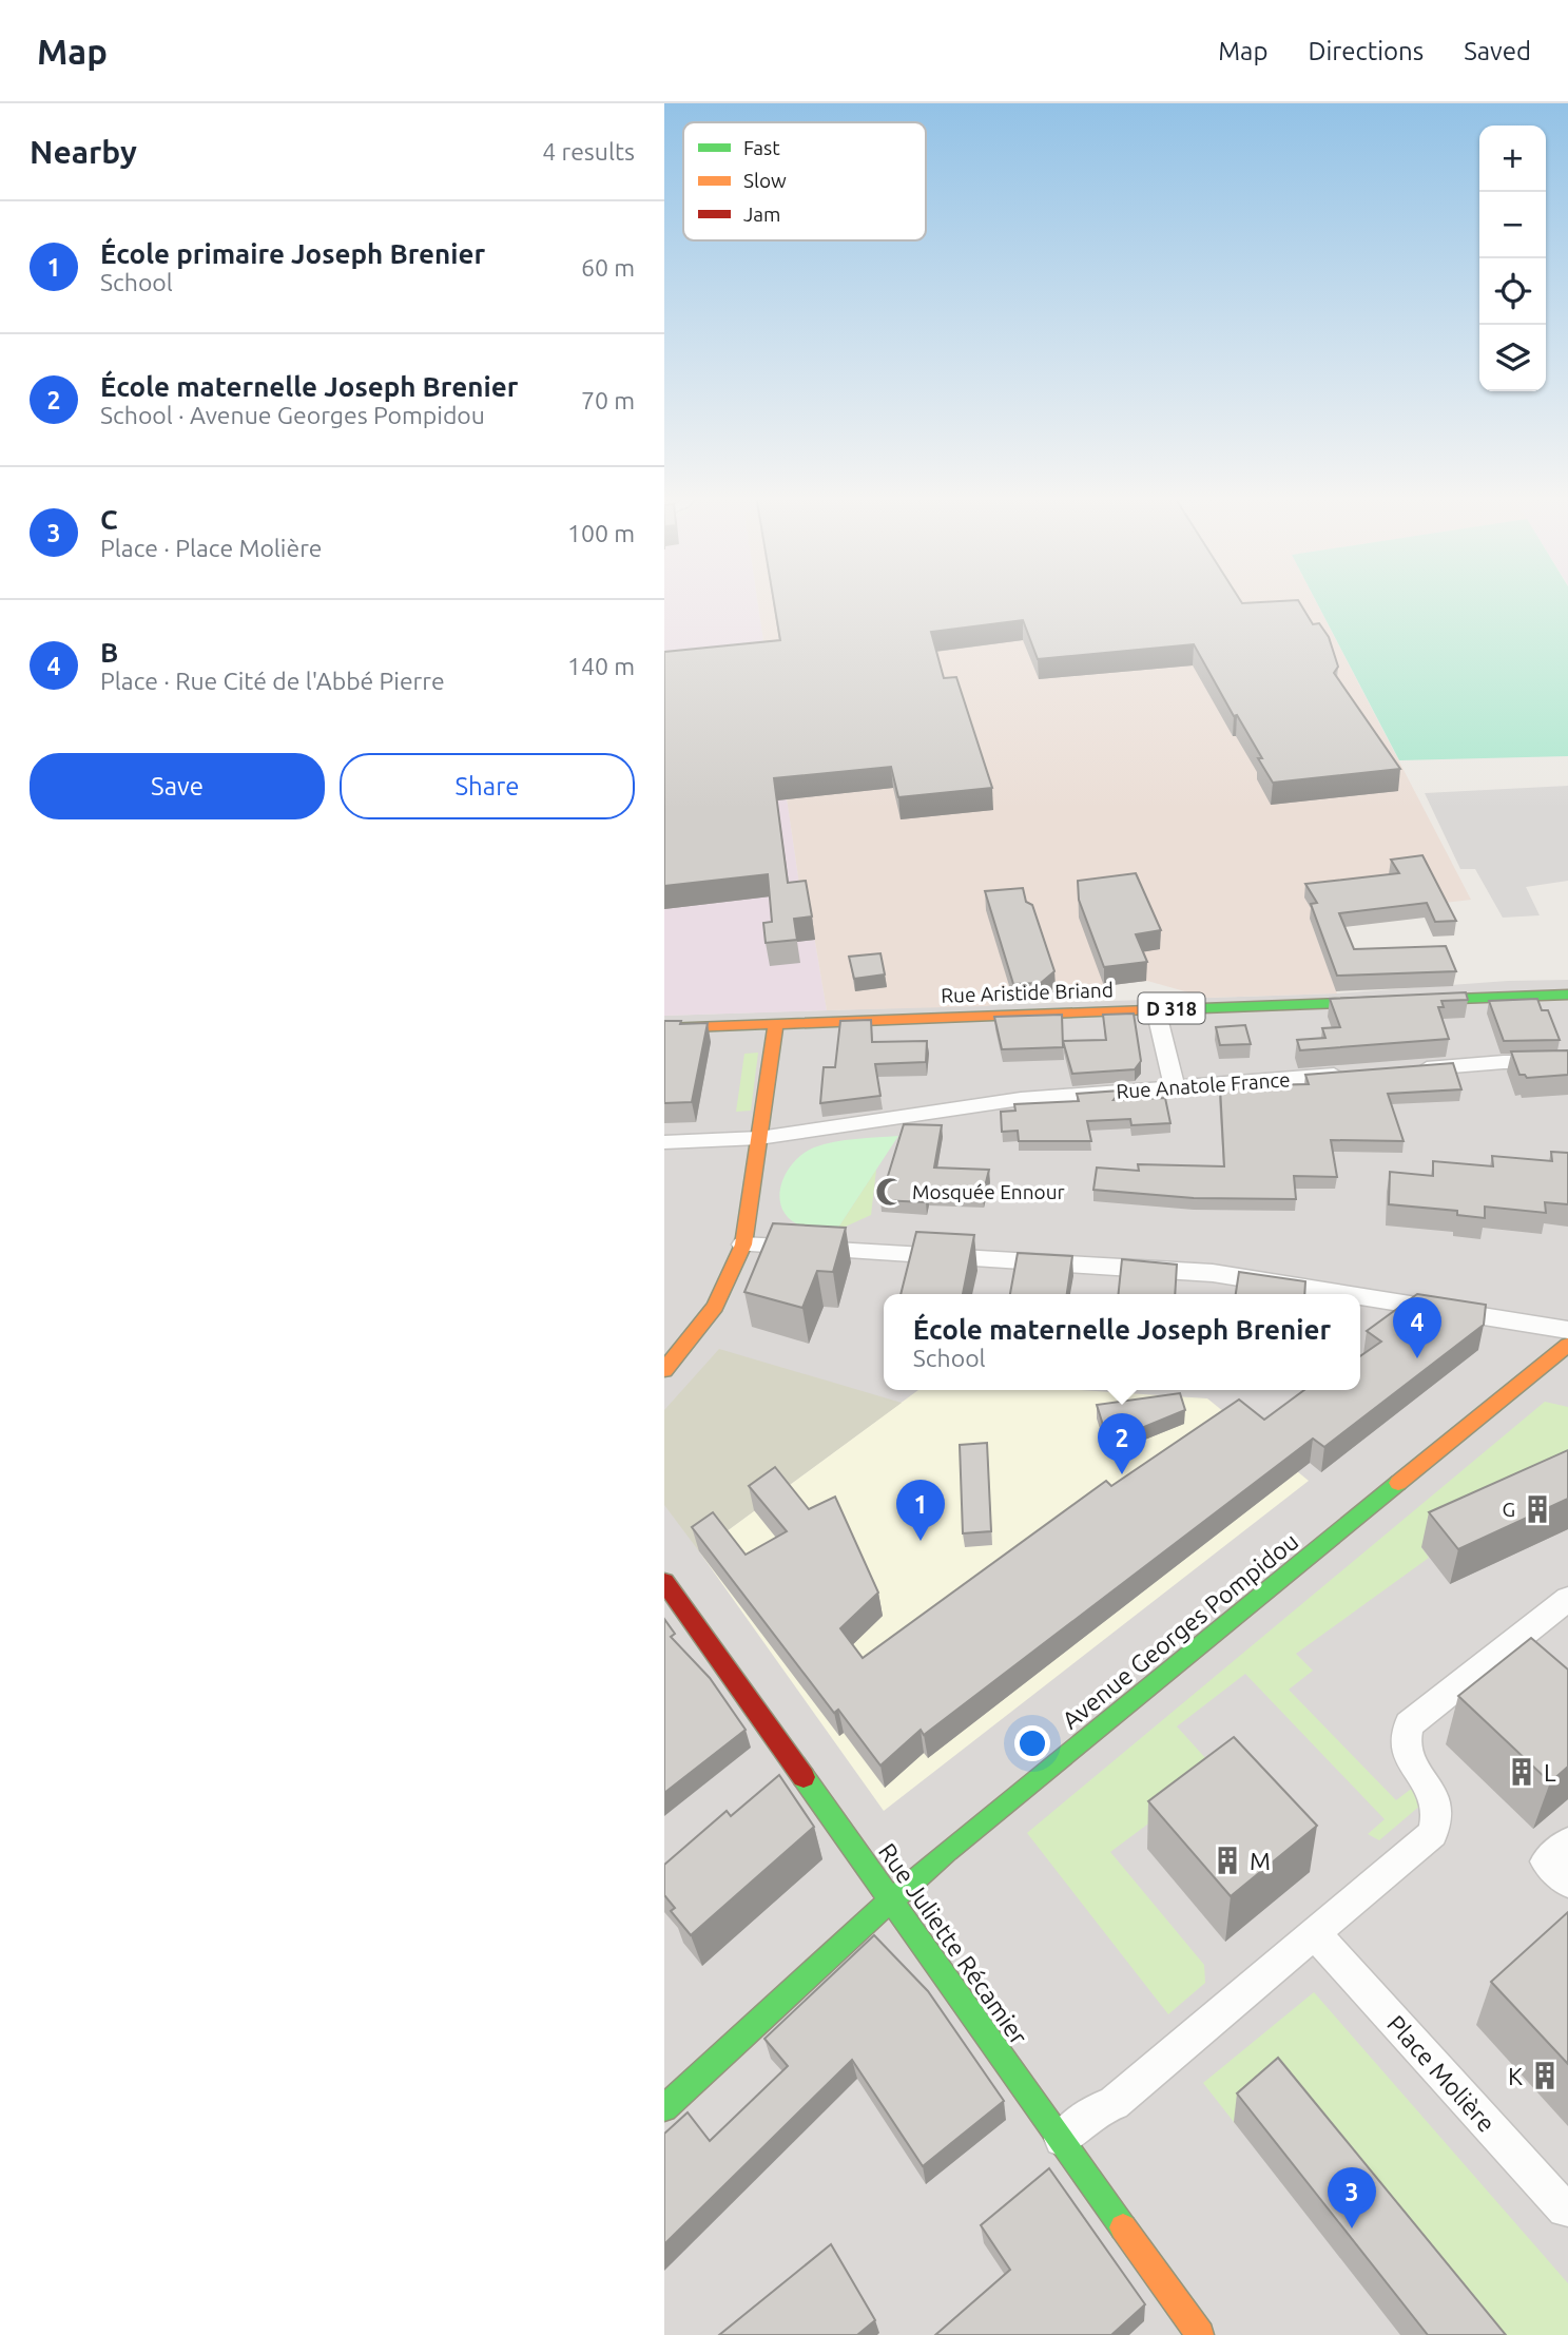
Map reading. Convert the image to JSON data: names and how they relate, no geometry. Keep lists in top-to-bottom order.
{
  "streets": {
    "street": [
      "Rue Aristide Briand",
      "D 318",
      "Rue Anatole France",
      "Avenue Georges Pompidou",
      "Rue Juliette Récamier",
      "Place Molière"
    ]
  },
  "crossings": [
    ["Avenue Georges Pompidou", "Rue Juliette Récamier"]
  ],
  "places": {
    "mosque": ["Mosquée Ennour"],
    "building": [
      "G",
      "L",
      "M",
      "K"
    ]
  },
  "legend": ["Fast", "Slow", "Jam"],
  "page": {
    "header": "Map",
    "nav": ["Map", "Directions", "Saved"],
    "heading": ["Nearby", "4 results"],
    "map_buttons": ["+", "−"],
    "list": [
      {
        "mark": "1",
        "name": "École primaire Joseph Brenier",
        "note": "School",
        "value": "60 m"
      },
      {
        "mark": "2",
        "name": "École maternelle Joseph Brenier",
        "note": "School · Avenue Georges Pompidou",
        "value": "70 m"
      },
      {
        "mark": "3",
        "name": "C",
        "note": "Place · Place Molière",
        "value": "100 m"
      },
      {
        "mark": "4",
        "name": "B",
        "note": "Place · Rue Cité de l'Abbé Pierre",
        "value": "140 m"
      }
    ],
    "buttons": ["Save", "Share"],
    "popup": ["École maternelle Joseph Brenier", "School"],
    "pins": [
      "4",
      "2",
      "1",
      "3"
    ]
  }
}
